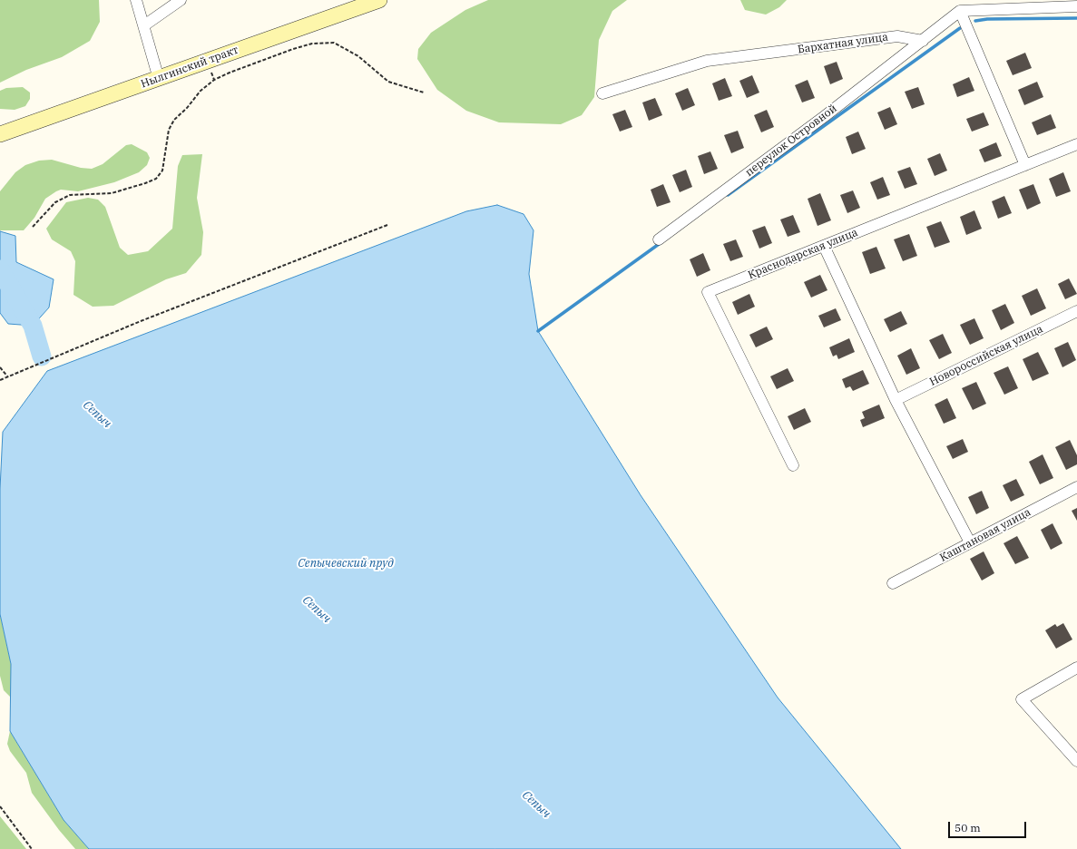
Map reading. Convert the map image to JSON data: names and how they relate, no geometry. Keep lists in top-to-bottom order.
{
  "streets": {
    "main road": ["Нылгинский тракт"],
    "street": [
      "Бархатная улица",
      "переулок Островной",
      "Краснодарская улица",
      "Новороссийская улица",
      "Каштановая улица"
    ]
  },
  "crossings": [
    ["Бархатная улица", "переулок Островной"]
  ],
  "water": ["Сепыч", "Сепычевский пруд"],
  "scale_bar": "50 m"
}
